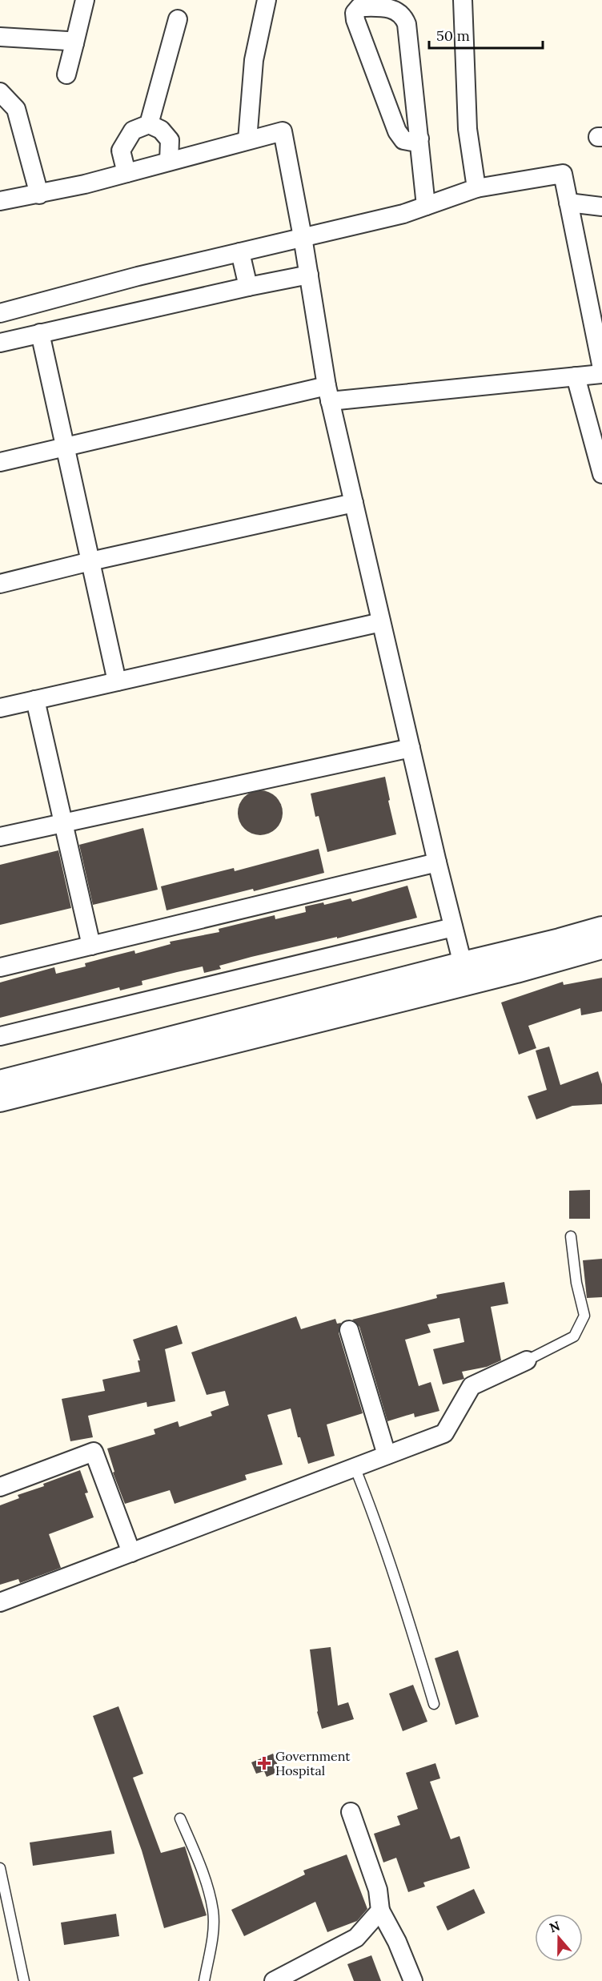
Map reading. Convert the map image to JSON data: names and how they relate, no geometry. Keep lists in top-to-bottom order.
{
  "places": {
    "health": ["Government Hospital"]
  },
  "scale_bar": "50 m",
  "north": "top"
}
